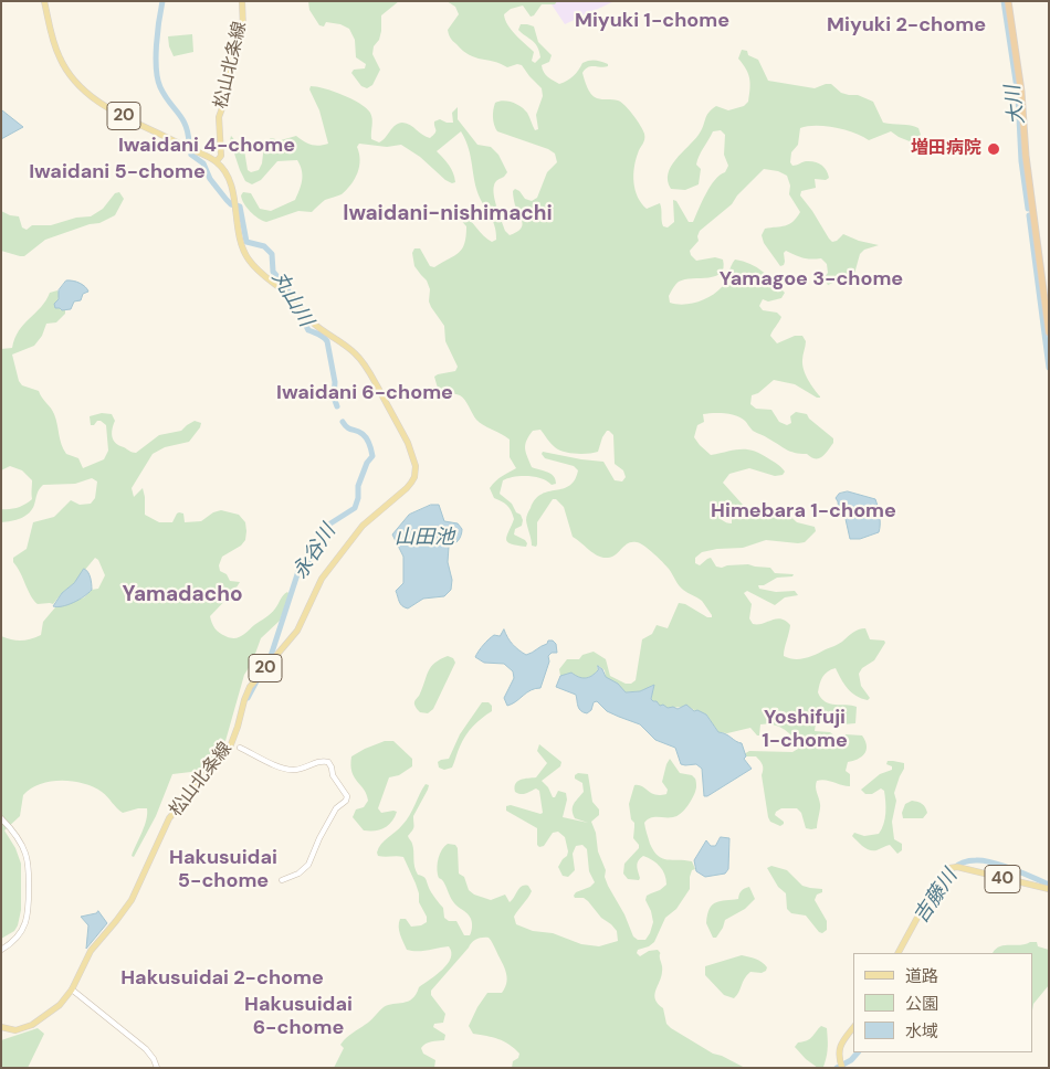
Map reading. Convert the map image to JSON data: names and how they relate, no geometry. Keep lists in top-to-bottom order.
{
  "streets": {
    "main road": ["松山北条線", "20", "40"]
  },
  "crossings": [
    ["松山北条線", "20"]
  ],
  "districts": [
    "Miyuki 1-chome",
    "Miyuki 2-chome",
    "Iwaidani 4-chome",
    "Iwaidani 5-chome",
    "Iwaidani-nishimachi",
    "Yamagoe 3-chome",
    "Iwaidani 6-chome",
    "Himebara 1-chome",
    "Yamadacho",
    "Yoshifuji 1-chome",
    "Hakusuidai 5-chome",
    "Hakusuidai 2-chome",
    "Hakusuidai 6-chome"
  ],
  "water": [
    "大川",
    "丸山川",
    "山田池",
    "永谷川",
    "吉藤川"
  ],
  "places": ["増田病院"],
  "legend": ["道路", "公園", "水域"]
}
